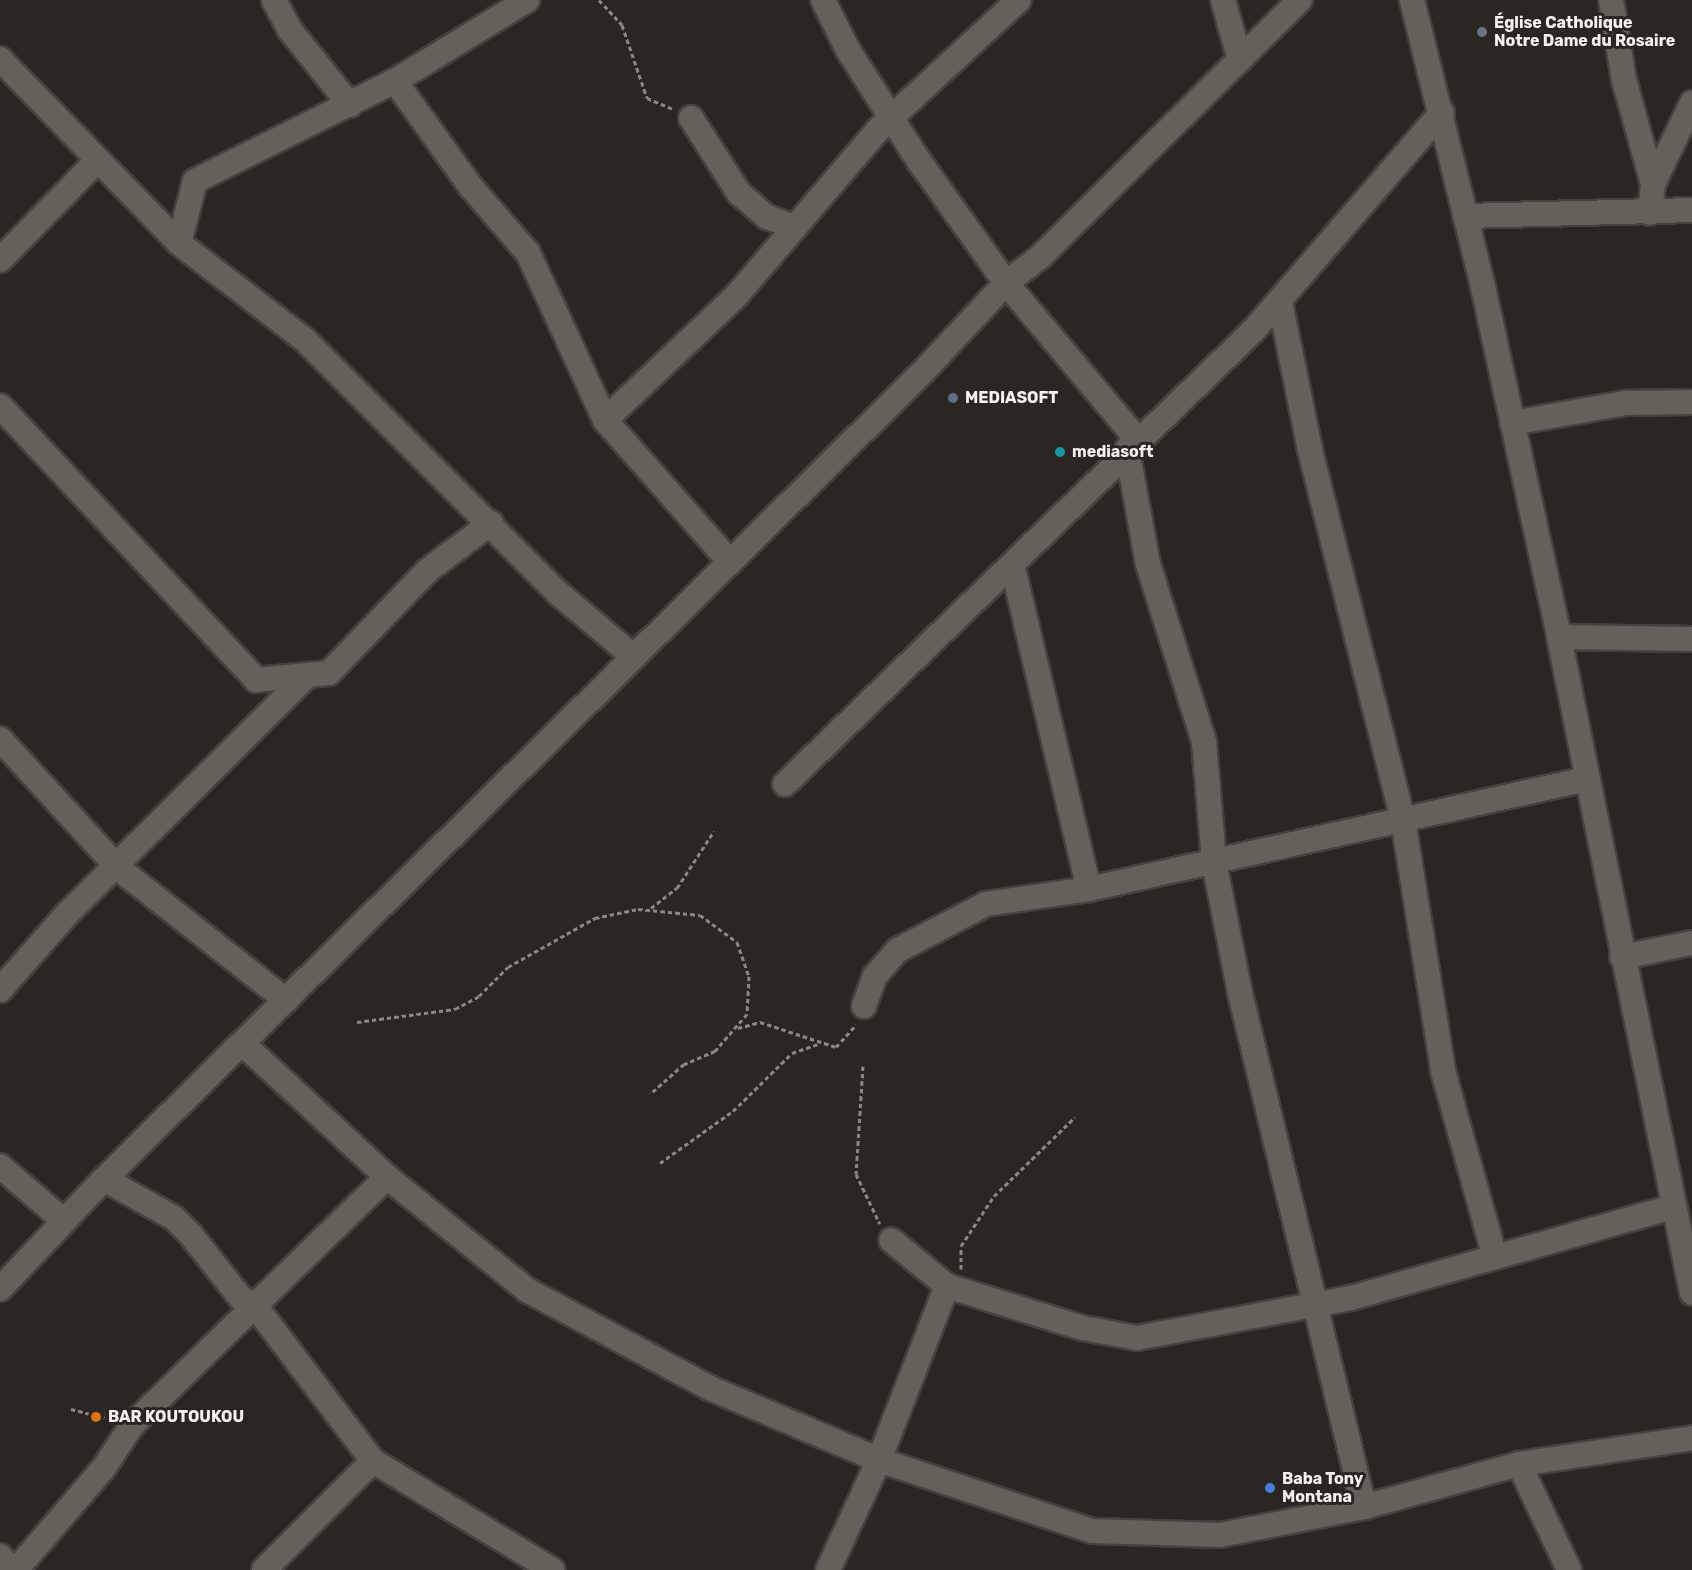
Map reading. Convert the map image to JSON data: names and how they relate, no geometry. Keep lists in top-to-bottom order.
{
  "places": [
    "Église Catholique Notre Dame du Rosaire",
    "MEDIASOFT",
    "mediasoft",
    "BAR KOUTOUKOU",
    "Baba Tony Montana"
  ]
}
